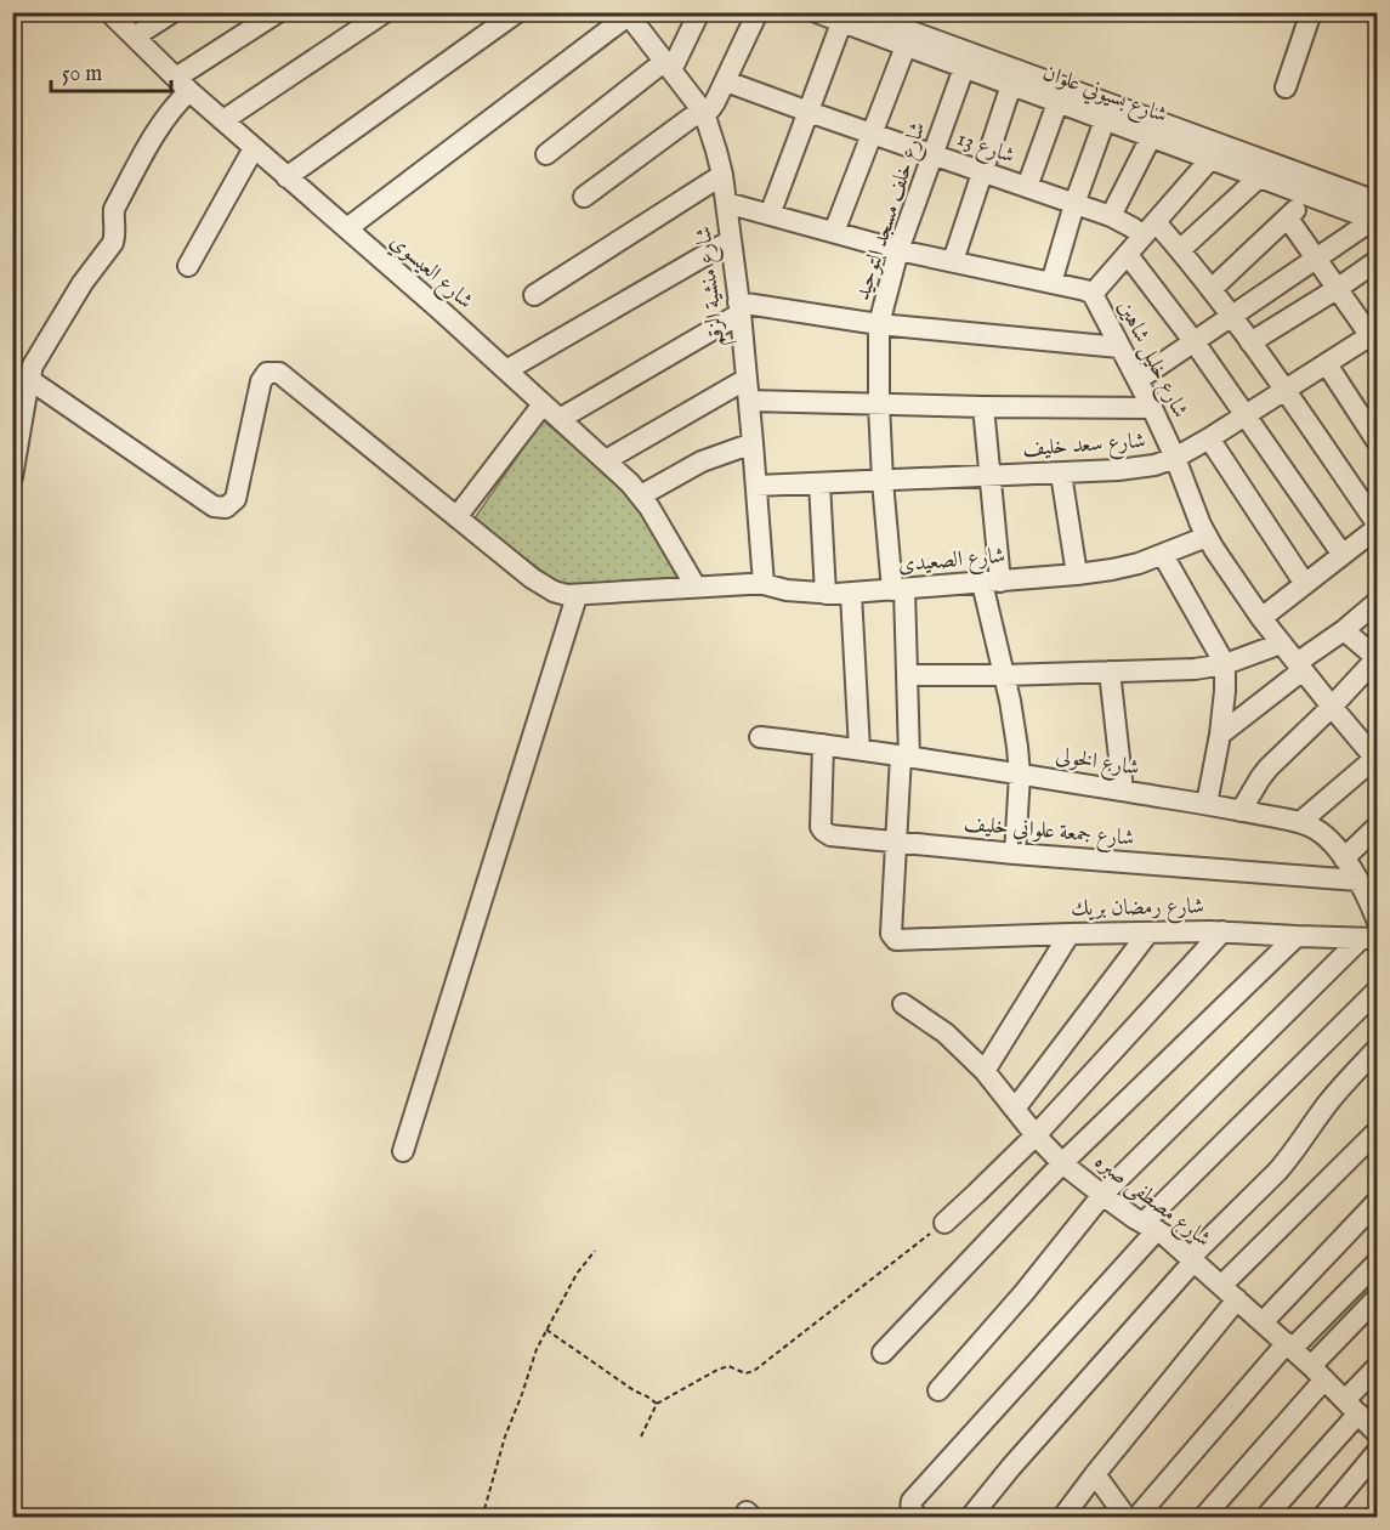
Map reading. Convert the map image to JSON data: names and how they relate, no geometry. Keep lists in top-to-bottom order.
{
  "streets": {
    "street": [
      "شارع بسيوني علوان",
      "شارع 13",
      "شارع خلف مسجد التوحيد",
      "شارع العيسوي",
      "شارع منشية الزقم",
      "شارع خليل شاهين",
      "شارع سعد خليف",
      "شارع الصعيدى",
      "شارع الخولى",
      "شارع جمعة علواني خليف",
      "شارع رمضان بريك",
      "شارع مصطفى صبره"
    ]
  },
  "crossings": [
    ["شارع بسيوني علوان", "شارع خلف مسجد التوحيد"],
    ["شارع 13", "شارع خلف مسجد التوحيد"],
    ["شارع 13", "شارع سعد خليف"],
    ["شارع خلف مسجد التوحيد", "شارع خليل شاهين"],
    ["شارع خلف مسجد التوحيد", "شارع سعد خليف"],
    ["شارع خلف مسجد التوحيد", "شارع الصعيدى"],
    ["شارع خلف مسجد التوحيد", "شارع الخولى"],
    ["شارع خلف مسجد التوحيد", "شارع جمعة علواني خليف"],
    ["شارع خلف مسجد التوحيد", "شارع رمضان بريك"],
    ["شارع العيسوي", "شارع الصعيدى"],
    ["شارع منشية الزقم", "شارع خليل شاهين"],
    ["شارع منشية الزقم", "شارع سعد خليف"],
    ["شارع منشية الزقم", "شارع الصعيدى"],
    ["شارع خليل شاهين", "شارع سعد خليف"],
    ["شارع خليل شاهين", "شارع الصعيدى"],
    ["شارع الخولى", "شارع جمعة علواني خليف"]
  ],
  "scale_bar": "50 m"
}
